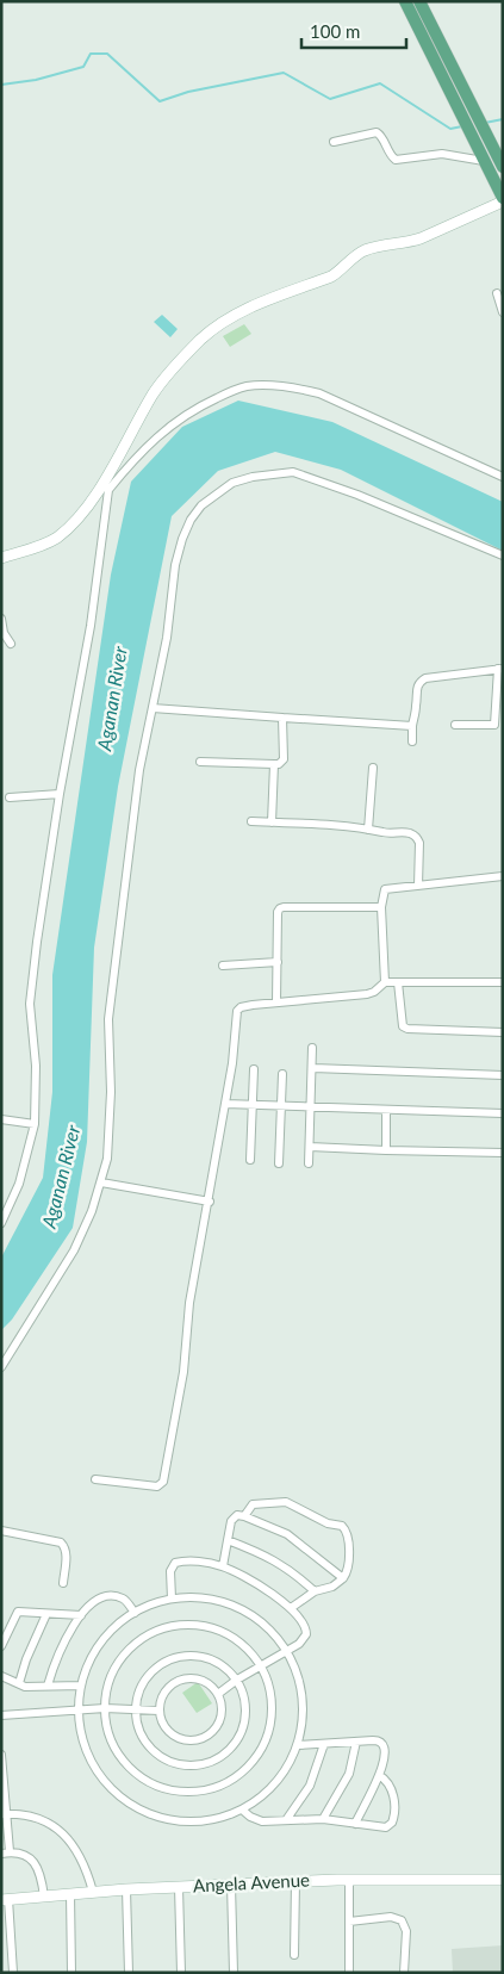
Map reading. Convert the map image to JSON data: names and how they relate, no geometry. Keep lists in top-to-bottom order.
{
  "streets": {
    "street": ["Angela Avenue"]
  },
  "water": ["Aganan River"],
  "scale_bar": "100 m"
}
